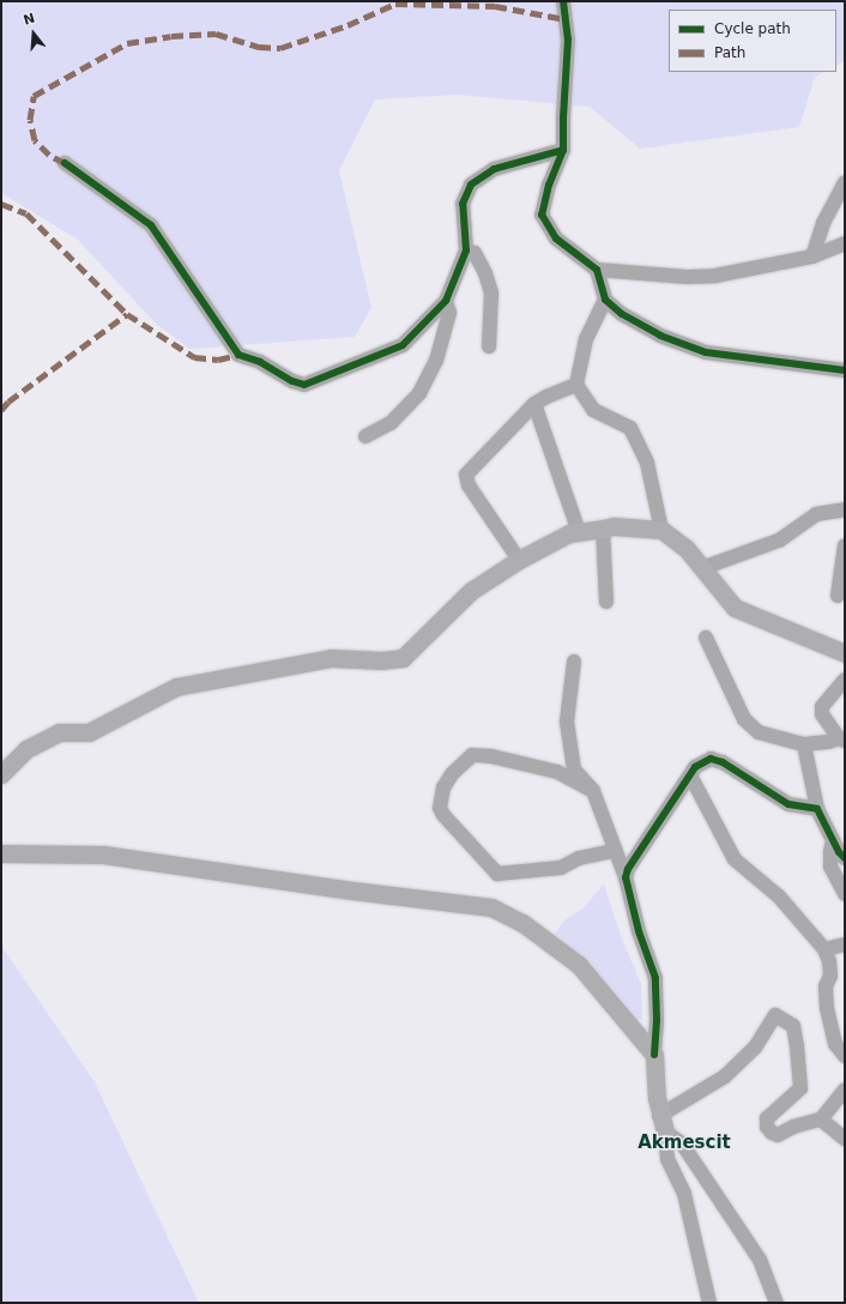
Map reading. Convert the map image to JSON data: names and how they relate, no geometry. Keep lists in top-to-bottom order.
{
  "districts": ["Akmescit"],
  "legend": ["Cycle path", "Path"],
  "north": "top"
}
